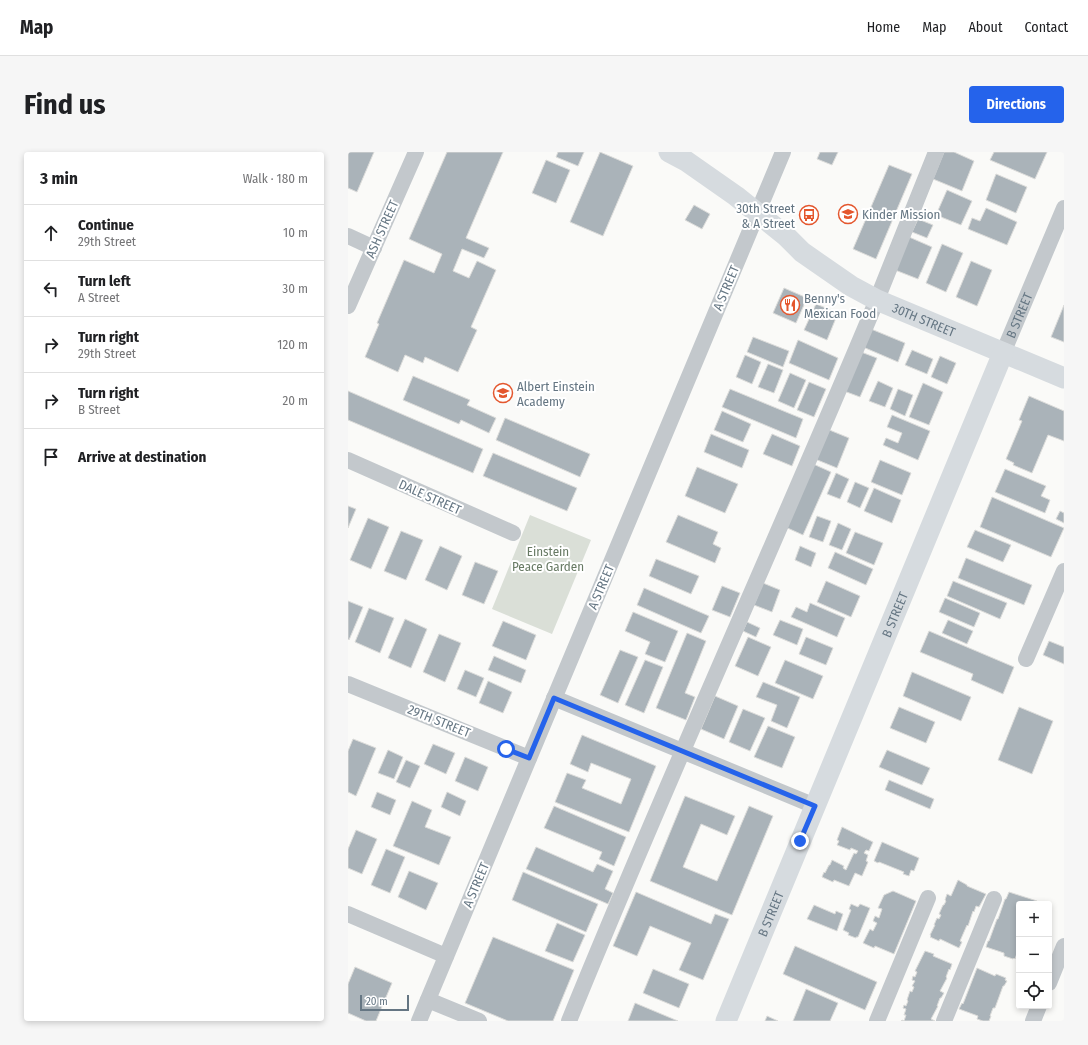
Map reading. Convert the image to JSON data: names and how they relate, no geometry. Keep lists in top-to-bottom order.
{
  "streets": {
    "main road": ["B STREET", "30TH STREET"],
    "street": [
      "ASH STREET",
      "A STREET",
      "DALE STREET",
      "29TH STREET"
    ]
  },
  "crossings": [
    ["A STREET", "30TH STREET"],
    ["A STREET", "29TH STREET"],
    ["B STREET", "30TH STREET"]
  ],
  "parks": ["Einstein Peace Garden"],
  "places": {
    "school or university": ["Kinder Mission", "Albert Einstein Academy"],
    "bus stop": ["30th Street & A Street"],
    "restaurant": ["Benny's Mexican Food"]
  },
  "scale_bar": "20 m",
  "page": {
    "header": "Map",
    "nav": [
      "Home",
      "Map",
      "About",
      "Contact"
    ],
    "buttons": "Directions",
    "title": "Find us",
    "heading": ["3 min", "Walk · 180 m"],
    "list": [
      ["Continue", "29th Street", "10 m"],
      ["Turn left", "A Street", "30 m"],
      ["Turn right", "29th Street", "120 m"],
      ["Turn right", "B Street", "20 m"],
      "Arrive at destination"
    ],
    "map_buttons": ["+", "−"],
    "scale": "20 m"
  }
}
